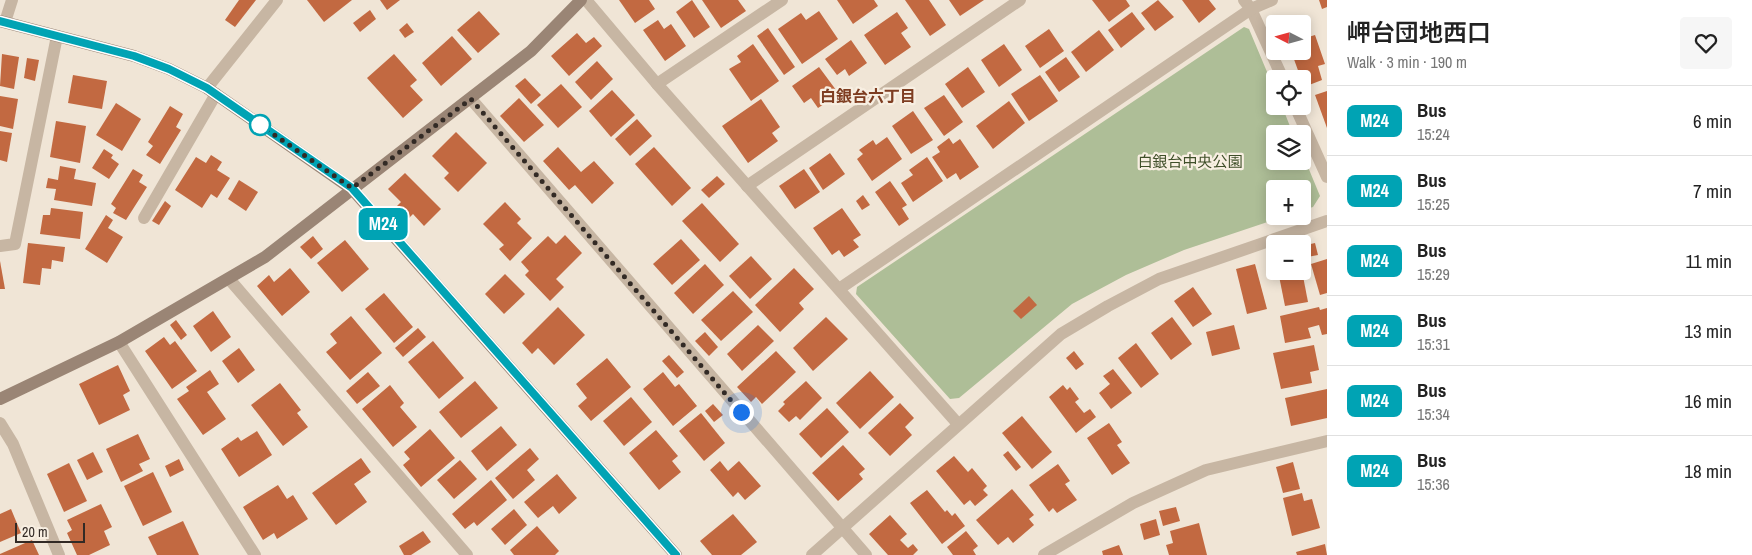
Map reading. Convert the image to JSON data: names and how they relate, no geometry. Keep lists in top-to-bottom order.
{
  "districts": ["白銀台六丁目"],
  "parks": ["白銀台中央公園"],
  "lines": ["bus line M24"],
  "scale_bar": "20 m",
  "north": "left",
  "page": {
    "on_map": "M24",
    "heading": ["岬台団地西口", "Walk · 3 min · 190 m"],
    "map_buttons": ["+", "−"],
    "list": [
      {
        "mark": "M24",
        "name": "Bus",
        "note": "15:24",
        "value": "6 min"
      },
      {
        "mark": "M24",
        "name": "Bus",
        "note": "15:25",
        "value": "7 min"
      },
      {
        "mark": "M24",
        "name": "Bus",
        "note": "15:29",
        "value": "11 min"
      },
      {
        "mark": "M24",
        "name": "Bus",
        "note": "15:31",
        "value": "13 min"
      },
      {
        "mark": "M24",
        "name": "Bus",
        "note": "15:34",
        "value": "16 min"
      },
      {
        "mark": "M24",
        "name": "Bus",
        "note": "15:36",
        "value": "18 min"
      }
    ],
    "scale": "20 m"
  }
}
